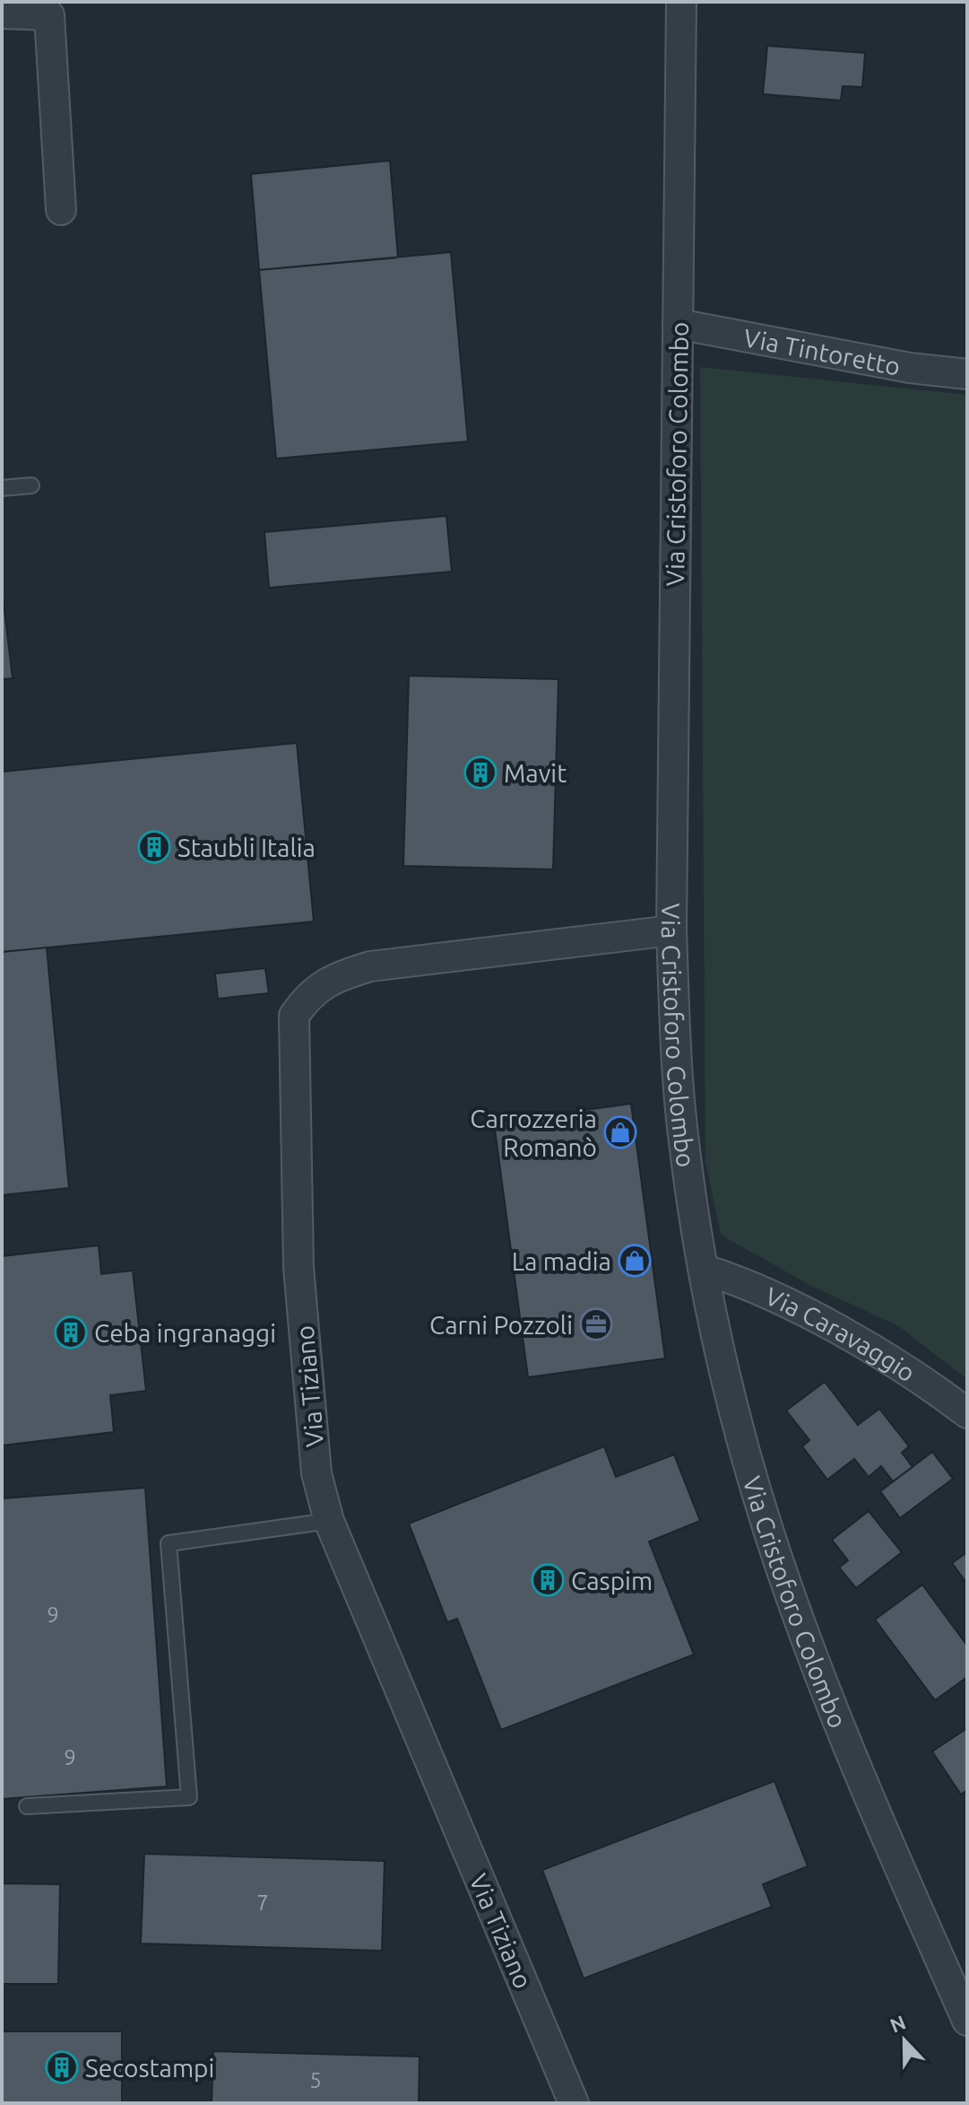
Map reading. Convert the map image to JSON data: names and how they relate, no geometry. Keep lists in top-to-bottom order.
{
  "streets": {
    "street": [
      "Via Tintoretto",
      "Via Cristoforo Colombo",
      "Via Caravaggio",
      "Via Tiziano"
    ]
  },
  "crossings": [
    ["Via Tintoretto", "Via Cristoforo Colombo"],
    ["Via Cristoforo Colombo", "Via Caravaggio"],
    ["Via Cristoforo Colombo", "Via Tiziano"]
  ],
  "places": {
    "building": [
      "Mavit",
      "Staubli Italia",
      "Ceba ingranaggi",
      "Caspim",
      "Secostampi"
    ],
    "shop": ["Carrozzeria Romanò", "La madia"],
    "office": ["Carni Pozzoli"]
  },
  "house_numbers": [
    "9",
    "9",
    "7",
    "5"
  ],
  "north": "top"
}
